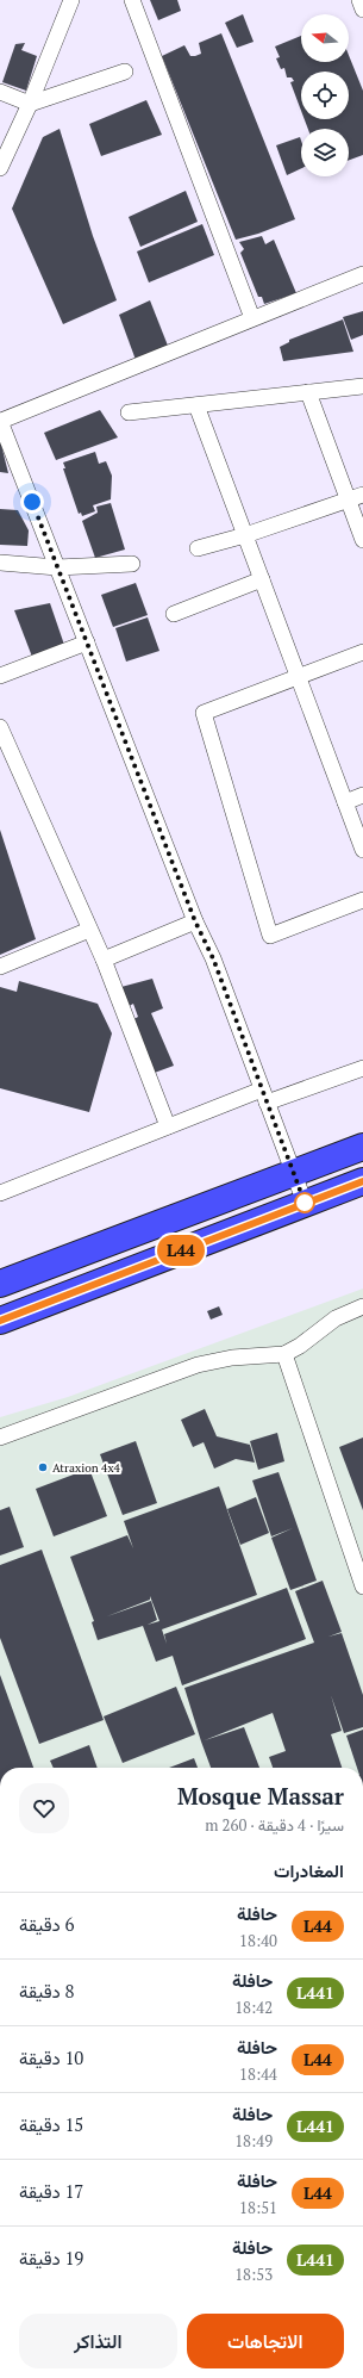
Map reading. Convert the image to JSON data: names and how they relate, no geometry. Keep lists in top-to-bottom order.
{
  "places": ["Atraxion 4x4"],
  "lines": ["bus line L44"],
  "north": "left",
  "page": {
    "on_map": "L44",
    "heading": [
      ["Mosque Massar", "سيرًا · 4 دقيقة · 260 m"],
      "المغادرات"
    ],
    "list": [
      {
        "mark": "L44",
        "name": "حافلة",
        "note": "18:40",
        "value": "6 دقيقة"
      },
      {
        "mark": "L441",
        "name": "حافلة",
        "note": "18:42",
        "value": "8 دقيقة"
      },
      {
        "mark": "L44",
        "name": "حافلة",
        "note": "18:44",
        "value": "10 دقيقة"
      },
      {
        "mark": "L441",
        "name": "حافلة",
        "note": "18:49",
        "value": "15 دقيقة"
      },
      {
        "mark": "L44",
        "name": "حافلة",
        "note": "18:51",
        "value": "17 دقيقة"
      },
      {
        "mark": "L441",
        "name": "حافلة",
        "note": "18:53",
        "value": "19 دقيقة"
      }
    ],
    "buttons": ["الاتجاهات", "التذاكر"]
  }
}
